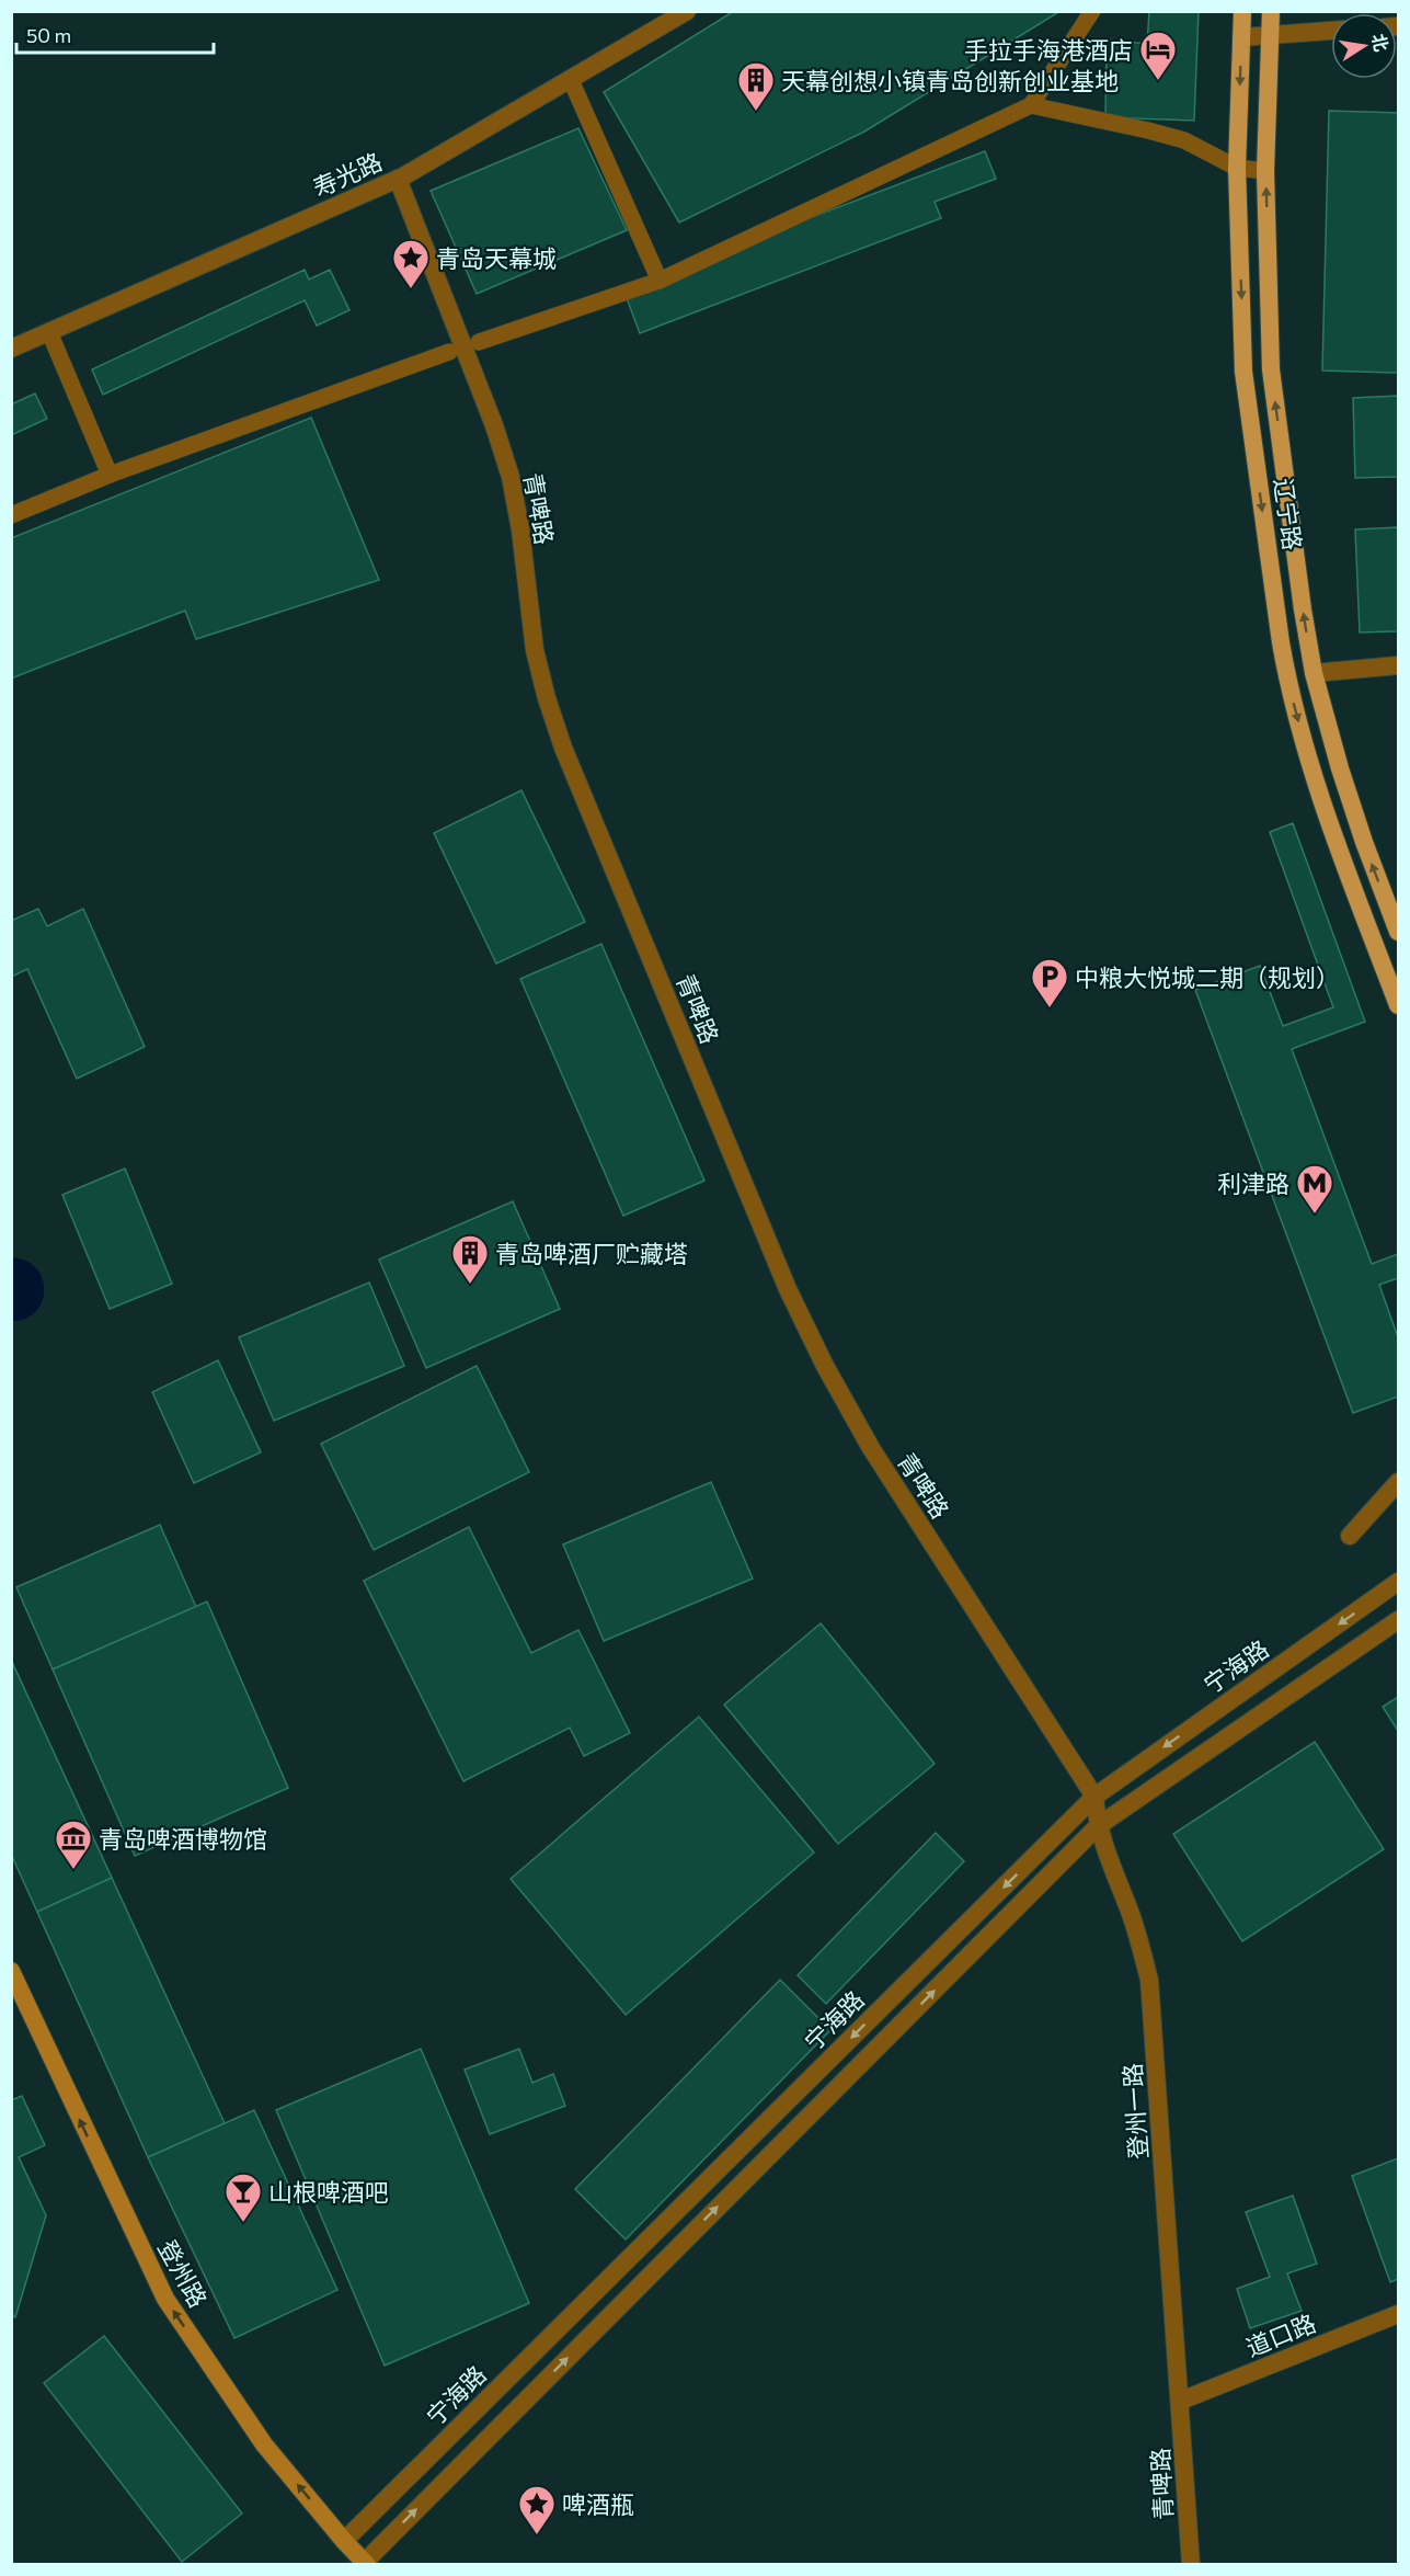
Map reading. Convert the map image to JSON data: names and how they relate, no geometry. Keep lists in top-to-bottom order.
{
  "streets": {
    "main road": ["辽宁路", "登州路"],
    "street": [
      "寿光路",
      "青啤路",
      "宁海路",
      "登州一路",
      "道口路"
    ]
  },
  "crossings": [
    ["寿光路", "青啤路"],
    ["青啤路", "宁海路"],
    ["青啤路", "登州一路"],
    ["青啤路", "道口路"],
    ["宁海路", "登州一路"],
    ["宁海路", "登州路"],
    ["登州一路", "道口路"]
  ],
  "one_way": ["登州路"],
  "places": {
    "hotel": ["手拉手海港酒店"],
    "building": ["天幕创想小镇青岛创新创业基地", "青岛啤酒厂贮藏塔"],
    "place": ["青岛天幕城", "啤酒瓶"],
    "parking": ["中粮大悦城二期（规划）"],
    "metro station": ["利津路"],
    "museum": ["青岛啤酒博物馆"],
    "bar": ["山根啤酒吧"]
  },
  "scale_bar": "50 m",
  "north": "right"
}
